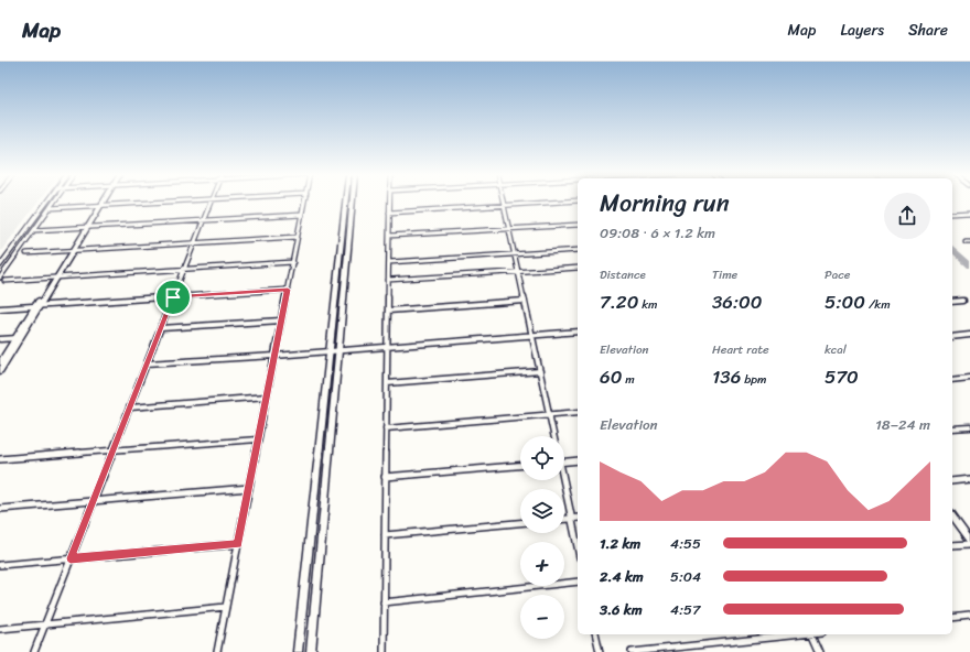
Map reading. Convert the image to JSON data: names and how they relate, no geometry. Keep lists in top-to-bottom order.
{
  "page": {
    "header": "Map",
    "nav": ["Map", "Layers", "Share"],
    "heading": ["Morning run", "09:08 · 6 × 1.2 km"],
    "stats": [
      ["Distance", "7.20 km"],
      ["Time", "36:00"],
      ["Pace", "5:00 /km"],
      ["Elevation", "60 m"],
      ["Heart rate", "136 bpm"],
      ["kcal", "570"]
    ],
    "chart": ["Elevation", "18–24 m"],
    "map_buttons": ["+", "−"],
    "list": [
      {
        "name": "1.2 km",
        "note": "4:55"
      },
      {
        "name": "2.4 km",
        "note": "5:04"
      },
      {
        "name": "3.6 km",
        "note": "4:57"
      }
    ]
  }
}
